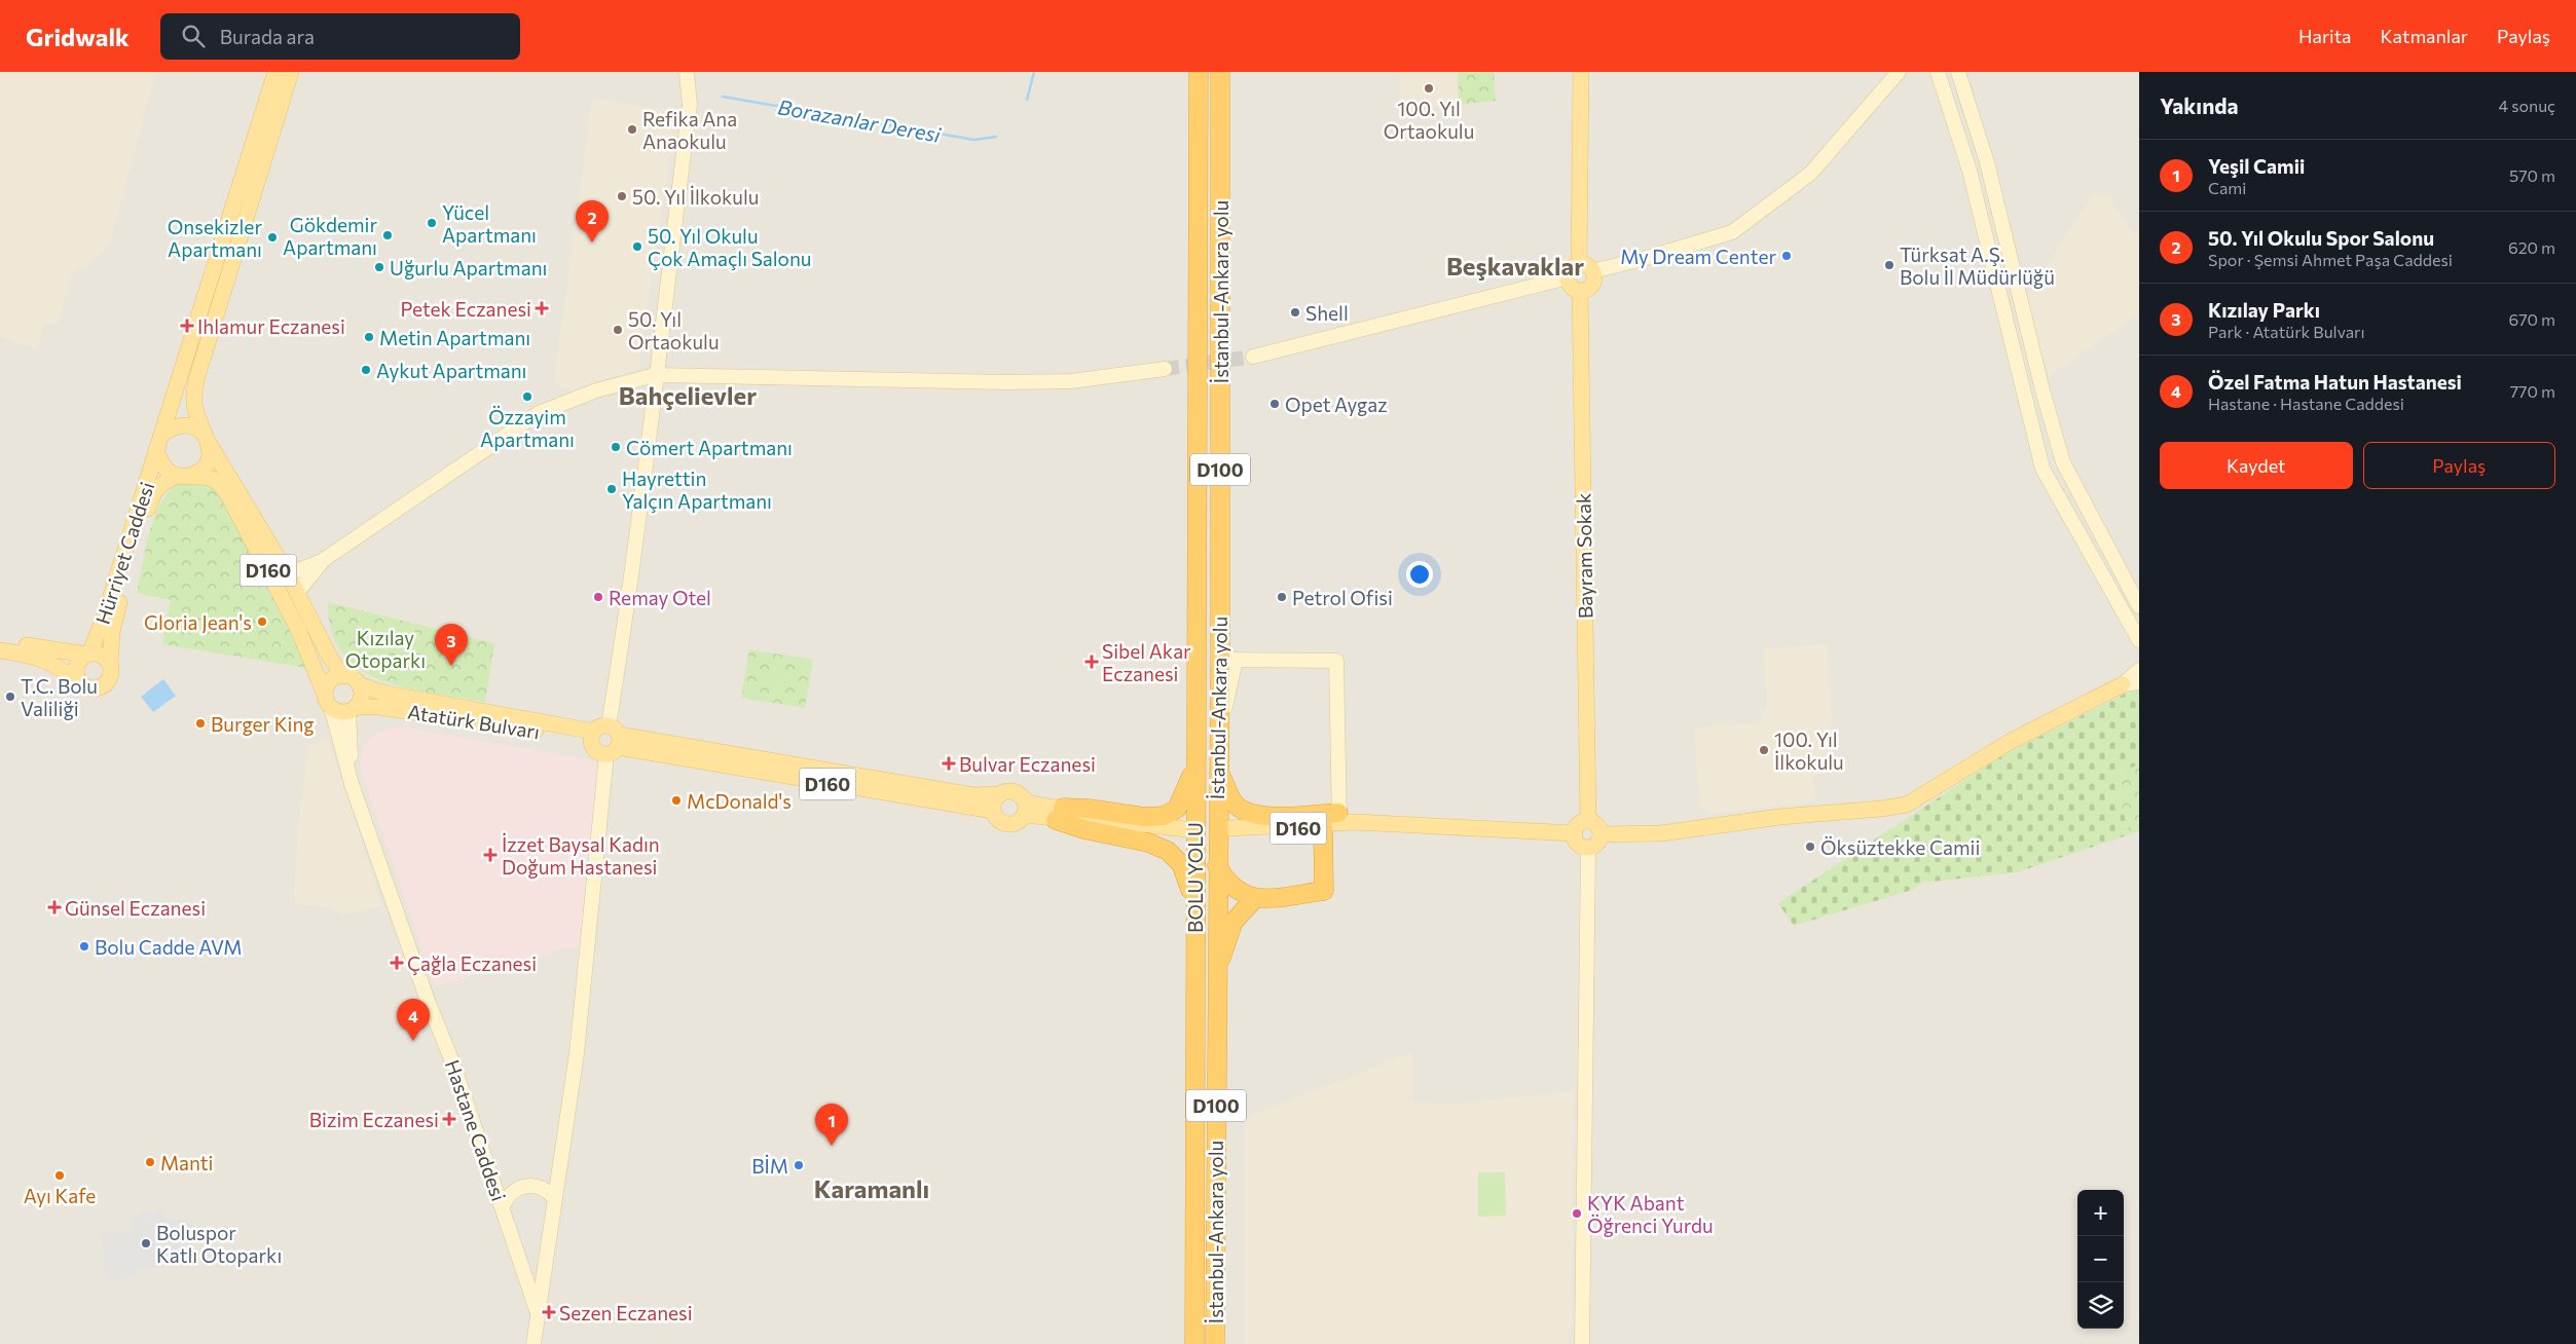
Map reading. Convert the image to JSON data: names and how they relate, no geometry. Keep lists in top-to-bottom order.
{
  "streets": {
    "highway": ["İstanbul-Ankara yolu", "D100", "BOLU YOLU"],
    "main road": [
      "Hürriyet Caddesi",
      "Bayram Sokak",
      "D160",
      "Atatürk Bulvarı",
      "Hastane Caddesi"
    ]
  },
  "crossings": [
    ["Hürriyet Caddesi", "D160"],
    ["Hürriyet Caddesi", "Hastane Caddesi"],
    ["Bayram Sokak", "D160"],
    ["D160", "Atatürk Bulvarı"],
    ["D160", "Hastane Caddesi"],
    ["Atatürk Bulvarı", "Hastane Caddesi"]
  ],
  "districts": ["Beşkavaklar", "Bahçelievler", "Karamanlı"],
  "water": ["Borazanlar Deresi"],
  "parks": ["Kızılay Otoparkı"],
  "places": {
    "other": [
      "100. Yıl Ortaokulu",
      "Refika Ana Anaokulu",
      "50. Yıl İlkokulu",
      "Yücel Apartmanı",
      "Gökdemir Apartmanı",
      "Onsekizler Apartmanı",
      "50. Yıl Okulu Çok Amaçlı Salonu",
      "My Dream Center",
      "Türksat A.Ş. Bolu İl Müdürlüğü",
      "Uğurlu Apartmanı",
      "Shell",
      "50. Yıl Ortaokulu",
      "Metin Apartmanı",
      "Aykut Apartmanı",
      "Özzayim Apartmanı",
      "Opet Aygaz",
      "Cömert Apartmanı",
      "Hayrettin Yalçın Apartmanı",
      "Remay Otel",
      "Petrol Ofisi",
      "Gloria Jean's",
      "T.C. Bolu Valiliği",
      "Burger King",
      "100. Yıl İlkokulu",
      "McDonald's",
      "Öksüztekke Camii",
      "Bolu Cadde AVM",
      "Manti",
      "BİM",
      "Ayı Kafe",
      "KYK Abant Öğrenci Yurdu",
      "Boluspor Katlı Otoparkı"
    ],
    "health": [
      "Petek Eczanesi",
      "Ihlamur Eczanesi",
      "Sibel Akar Eczanesi",
      "Bulvar Eczanesi",
      "İzzet Baysal Kadın Doğum Hastanesi",
      "Günsel Eczanesi",
      "Çağla Eczanesi",
      "Bizim Eczanesi",
      "Sezen Eczanesi"
    ]
  },
  "page": {
    "header": "Gridwalk",
    "search": "Burada ara",
    "nav": ["Harita", "Katmanlar", "Paylaş"],
    "heading": ["Yakında", "4 sonuç"],
    "list": [
      {
        "mark": "1",
        "name": "Yeşil Camii",
        "note": "Cami",
        "value": "570 m"
      },
      {
        "mark": "2",
        "name": "50. Yıl Okulu Spor Salonu",
        "note": "Spor · Şemsi Ahmet Paşa Caddesi",
        "value": "620 m"
      },
      {
        "mark": "3",
        "name": "Kızılay Parkı",
        "note": "Park · Atatürk Bulvarı",
        "value": "670 m"
      },
      {
        "mark": "4",
        "name": "Özel Fatma Hatun Hastanesi",
        "note": "Hastane · Hastane Caddesi",
        "value": "770 m"
      }
    ],
    "pins": [
      "2",
      "3",
      "4",
      "1"
    ],
    "buttons": ["Kaydet", "Paylaş"],
    "map_buttons": ["+", "−"]
  }
}
